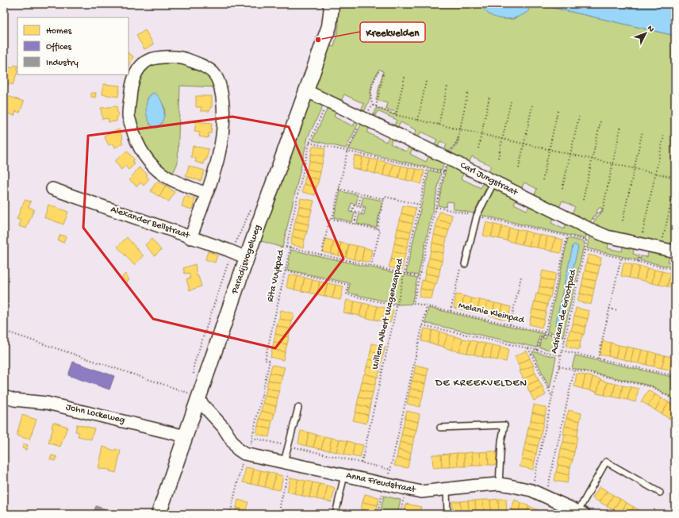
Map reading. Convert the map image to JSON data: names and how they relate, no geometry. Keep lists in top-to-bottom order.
{
  "streets": {
    "street": [
      "Carl Jungstraat",
      "Alexander Bellstraat",
      "Paradijsvogelweg",
      "John Lockeweg",
      "Anna Freudstraat"
    ],
    "path": [
      "Rita Vuykpad",
      "Adriaan de Grootpad",
      "Melanie Kleinpad",
      "Willem Albert Wagenaarpad"
    ]
  },
  "crossings": [
    ["Carl Jungstraat", "Paradijsvogelweg"],
    ["Carl Jungstraat", "Rita Vuykpad"],
    ["Carl Jungstraat", "Adriaan de Grootpad"],
    ["Alexander Bellstraat", "Paradijsvogelweg"],
    ["Paradijsvogelweg", "John Lockeweg"],
    ["Rita Vuykpad", "Anna Freudstraat"],
    ["Adriaan de Grootpad", "Melanie Kleinpad"],
    ["Adriaan de Grootpad", "Anna Freudstraat"],
    ["Willem Albert Wagenaarpad", "Anna Freudstraat"]
  ],
  "districts": ["DE KREEKVELDEN"],
  "places": ["Kreekvelden"],
  "legend": ["Homes", "Offices", "Industry"],
  "north": "top right"
}
